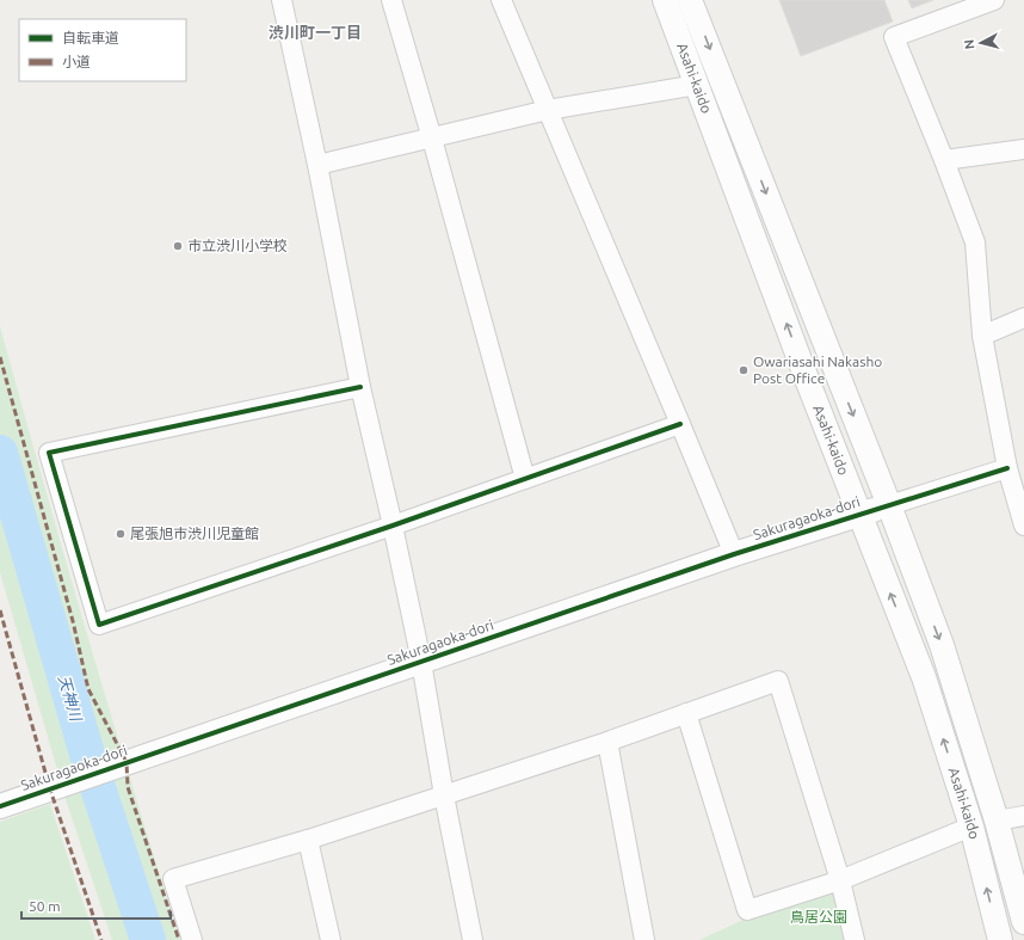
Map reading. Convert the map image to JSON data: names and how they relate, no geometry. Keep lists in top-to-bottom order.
{
  "streets": {
    "street": ["Asahi-kaido", "Sakuragaoka-dori"]
  },
  "crossings": [
    ["Asahi-kaido", "Sakuragaoka-dori"]
  ],
  "districts": ["渋川町一丁目"],
  "water": ["天神川"],
  "parks": ["鳥居公園"],
  "places": ["市立渋川小学校", "Owariasahi Nakasho Post Office", "尾張旭市渋川児童館"],
  "legend": ["自転車道", "小道"],
  "scale_bar": "50 m",
  "north": "left"
}
